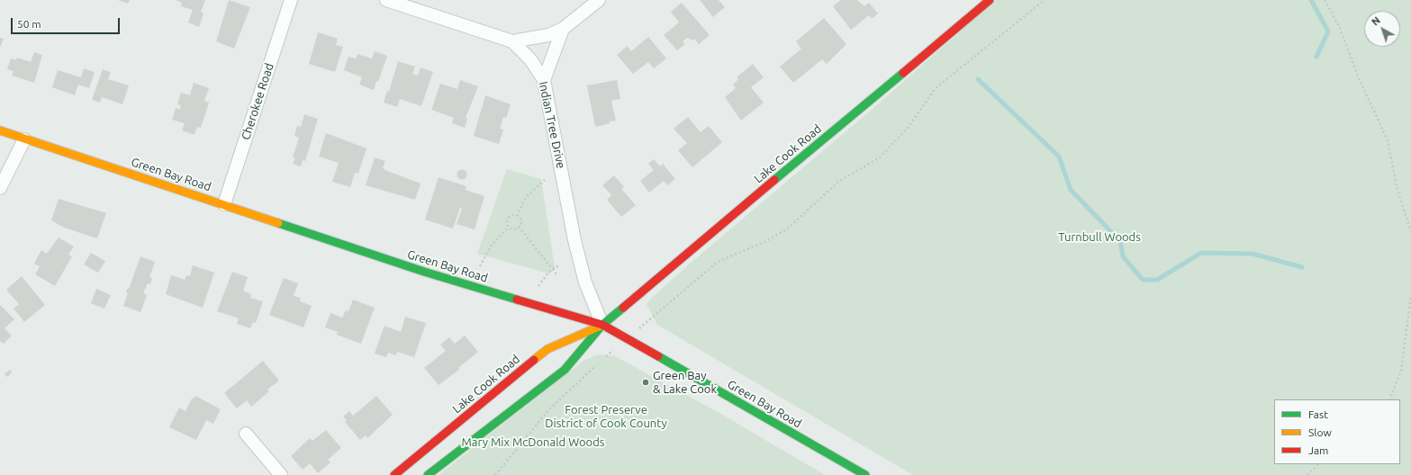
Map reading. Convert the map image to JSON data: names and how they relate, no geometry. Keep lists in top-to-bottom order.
{
  "streets": {
    "main road": ["Lake Cook Road", "Green Bay Road"],
    "street": ["Cherokee Road", "Indian Tree Drive"]
  },
  "crossings": [
    ["Cherokee Road", "Green Bay Road"],
    ["Indian Tree Drive", "Lake Cook Road"],
    ["Indian Tree Drive", "Green Bay Road"],
    ["Lake Cook Road", "Green Bay Road"]
  ],
  "parks": ["Turnbull Woods", "Forest Preserve District of Cook County", "Mary Mix McDonald Woods"],
  "places": ["Green Bay & Lake Cook"],
  "legend": ["Fast", "Slow", "Jam"],
  "scale_bar": "50 m",
  "north": "top left"
}
